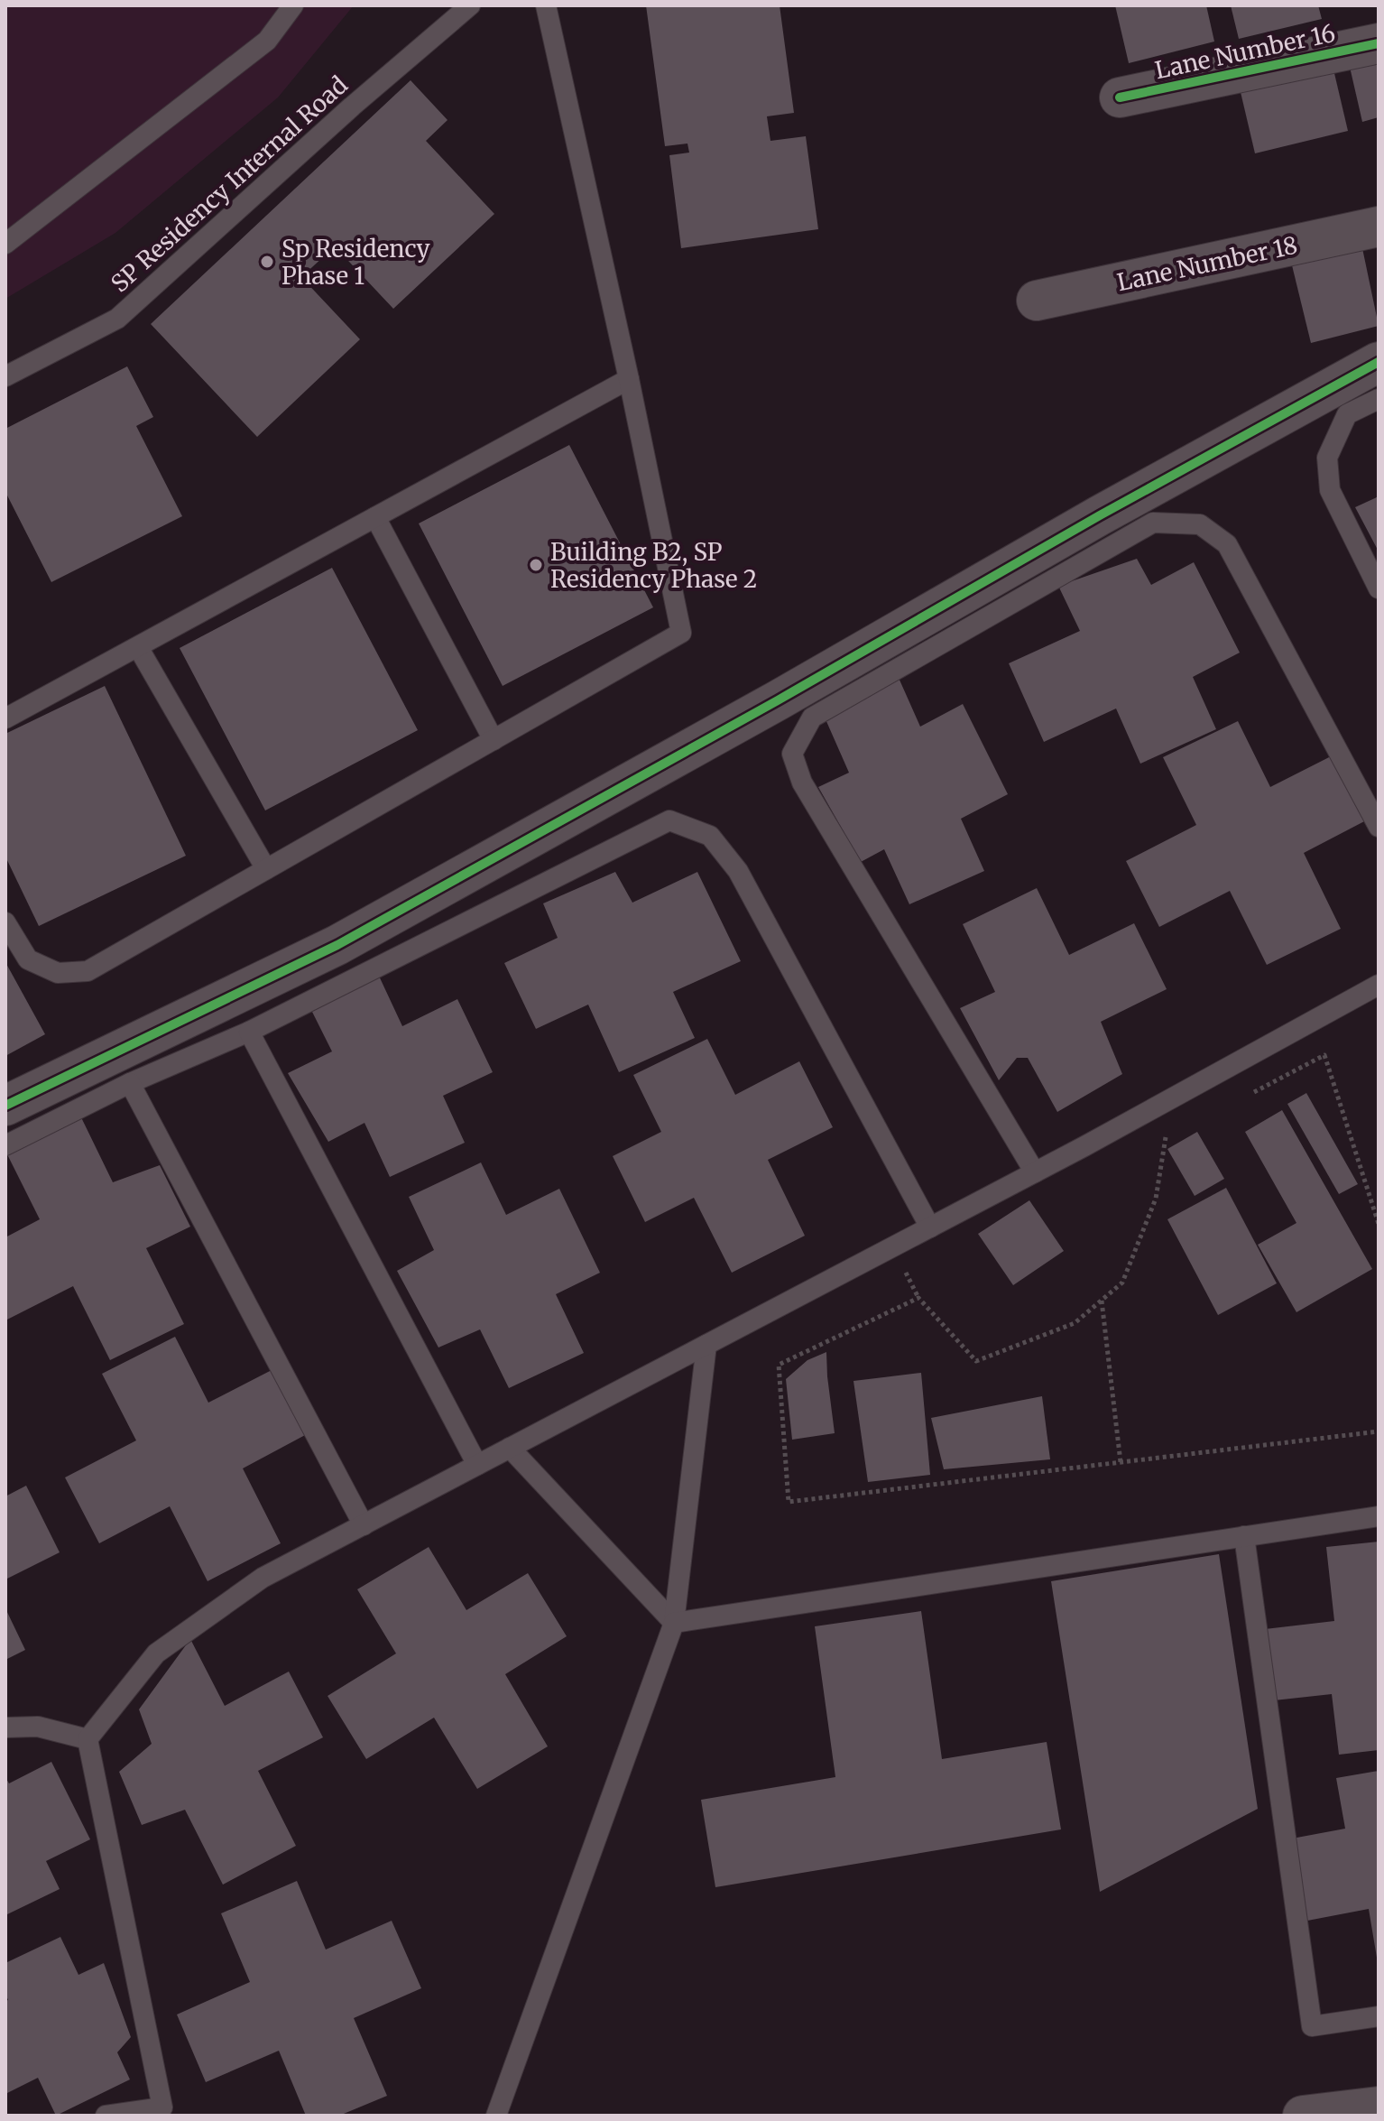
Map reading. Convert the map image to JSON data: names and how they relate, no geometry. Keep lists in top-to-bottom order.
{
  "streets": {
    "street": ["Lane Number 16", "Lane Number 18"],
    "lane": ["SP Residency Internal Road"]
  },
  "places": ["Sp Residency Phase 1", "Building B2, SP Residency Phase 2"]
}
